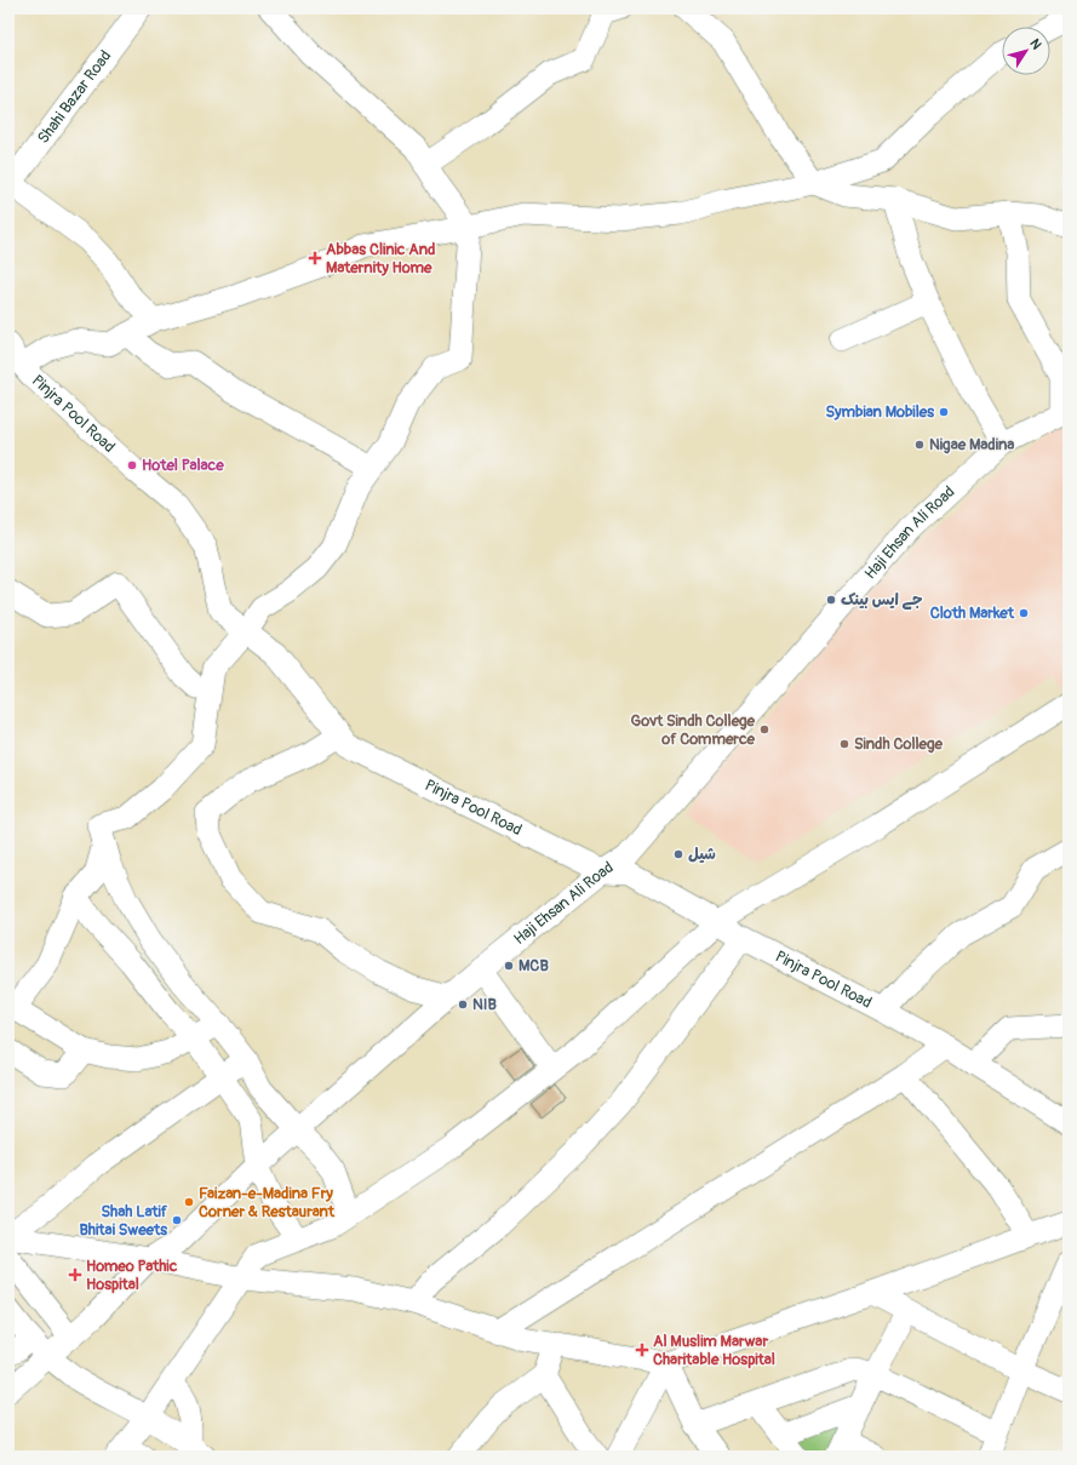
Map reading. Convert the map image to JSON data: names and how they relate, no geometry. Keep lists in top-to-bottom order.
{
  "streets": {
    "street": ["Shahi Bazar Road", "Pinjra Pool Road", "Haji Ehsan Ali Road"]
  },
  "crossings": [
    ["Pinjra Pool Road", "Haji Ehsan Ali Road"]
  ],
  "places": {
    "health": ["Abbas Clinic And Maternity Home", "Homeo Pathic Hospital", "Al Muslim Marwar Charitable Hospital"],
    "other": [
      "Symbian Mobiles",
      "Nigae Madina",
      "Hotel Palace",
      "جے ایس بینک",
      "Cloth Market",
      "Govt Sindh College of Commerce",
      "Sindh College",
      "شیل",
      "MCB",
      "NIB",
      "Faizan-e-Madina Fry Corner & Restaurant",
      "Shah Latif Bhitai Sweets"
    ]
  },
  "north": "top right"
}
